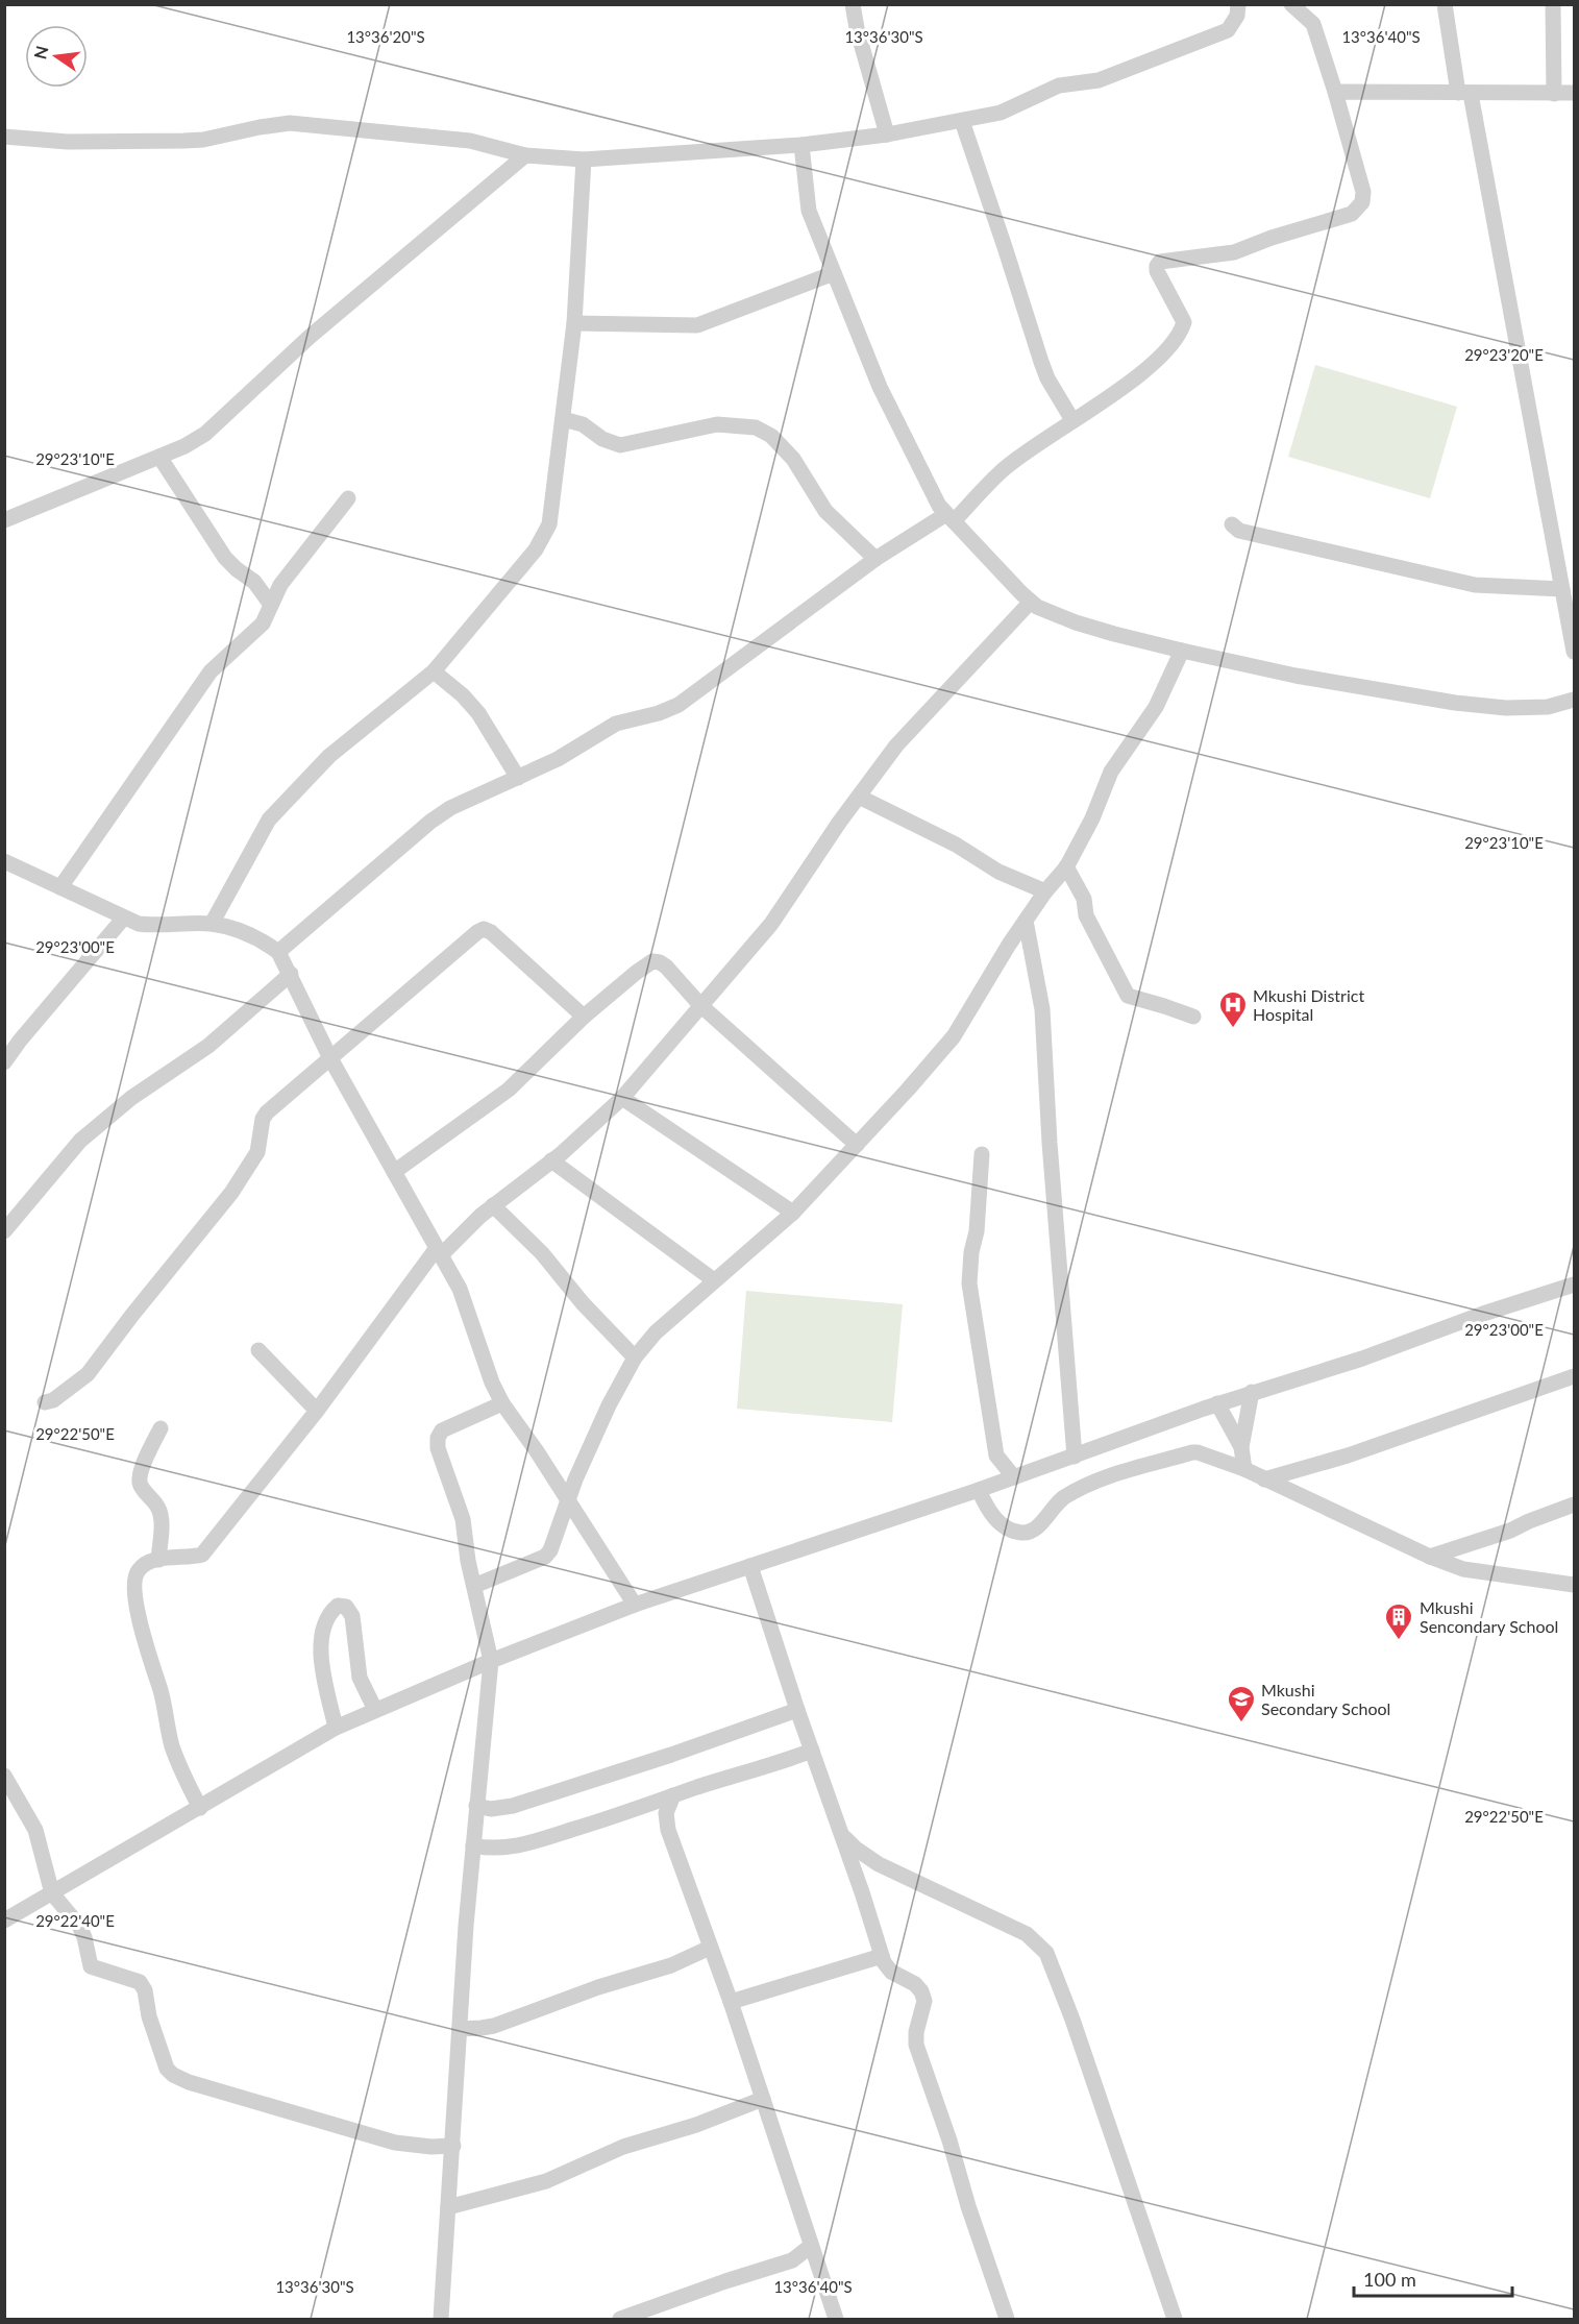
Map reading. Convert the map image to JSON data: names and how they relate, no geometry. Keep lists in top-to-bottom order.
{
  "places": {
    "hospital": ["Mkushi District Hospital"],
    "building": ["Mkushi Sencondary School"],
    "school or university": ["Mkushi Secondary School"]
  },
  "scale_bar": "100 m",
  "north": "left",
  "coordinates": [
    "13°36'20\"S",
    "13°36'30\"S",
    "13°36'40\"S",
    "29°23'20\"E",
    "29°23'10\"E",
    "29°23'00\"E",
    "29°22'50\"E",
    "29°22'40\"E"
  ]
}
